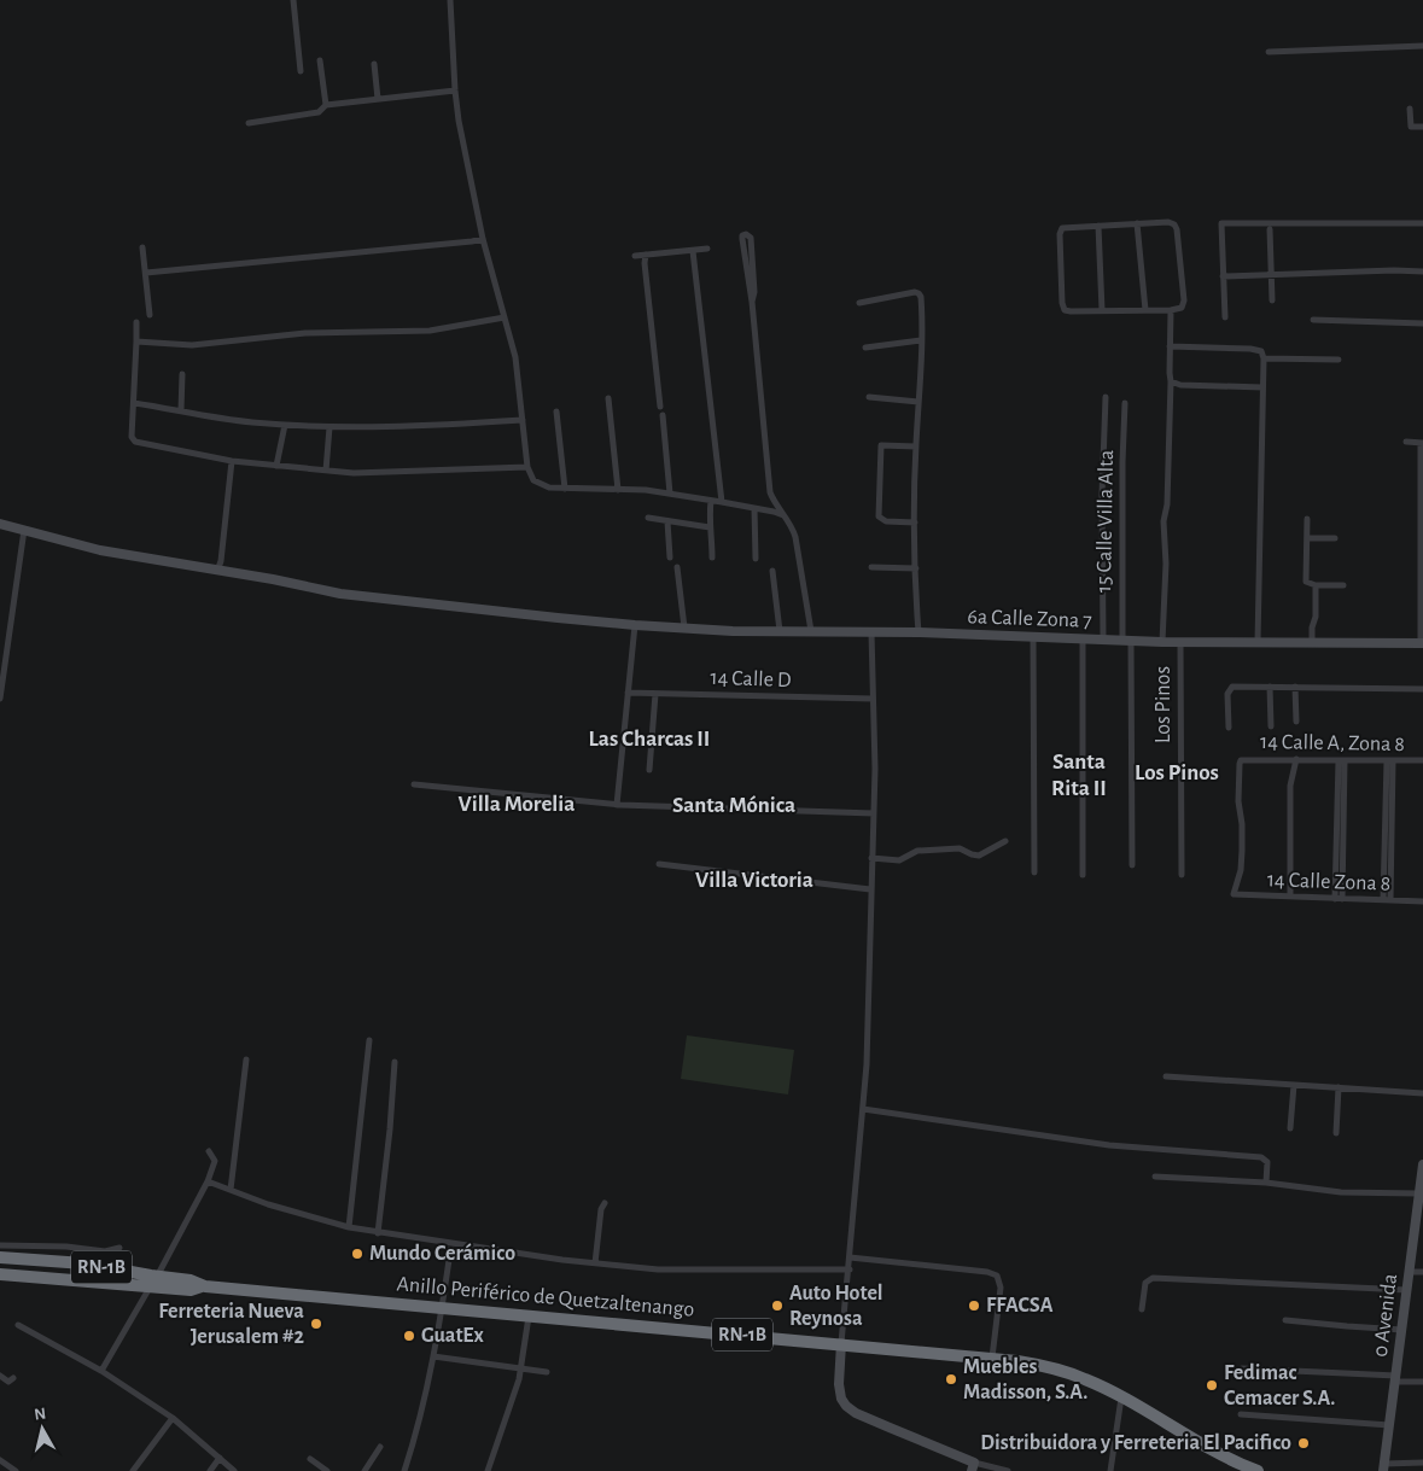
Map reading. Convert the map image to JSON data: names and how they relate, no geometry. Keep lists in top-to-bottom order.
{
  "streets": {
    "highway": ["RN-1B", "Anillo Periférico de Quetzaltenango"],
    "street": [
      "15 Calle Villa Alta",
      "6a Calle Zona 7",
      "14 Calle D",
      "Los Pinos",
      "14 Calle A, Zona 8",
      "14 Calle Zona 8",
      "0 Avenida"
    ]
  },
  "crossings": [
    ["15 Calle Villa Alta", "6a Calle Zona 7"],
    ["6a Calle Zona 7", "Los Pinos"],
    ["14 Calle A, Zona 8", "14 Calle Zona 8"]
  ],
  "districts": [
    "Las Charcas II",
    "Santa Rita II",
    "Los Pinos",
    "Villa Morelia",
    "Santa Mónica",
    "Villa Victoria"
  ],
  "places": [
    "Mundo Cerámico",
    "Auto Hotel Reynosa",
    "FFACSA",
    "Ferreteria Nueva Jerusalem #2",
    "GuatEx",
    "Muebles Madisson, S.A.",
    "Fedimac Cemacer S.A.",
    "Distribuidora y Ferreteria El Pacifico"
  ],
  "north": "top"
}
